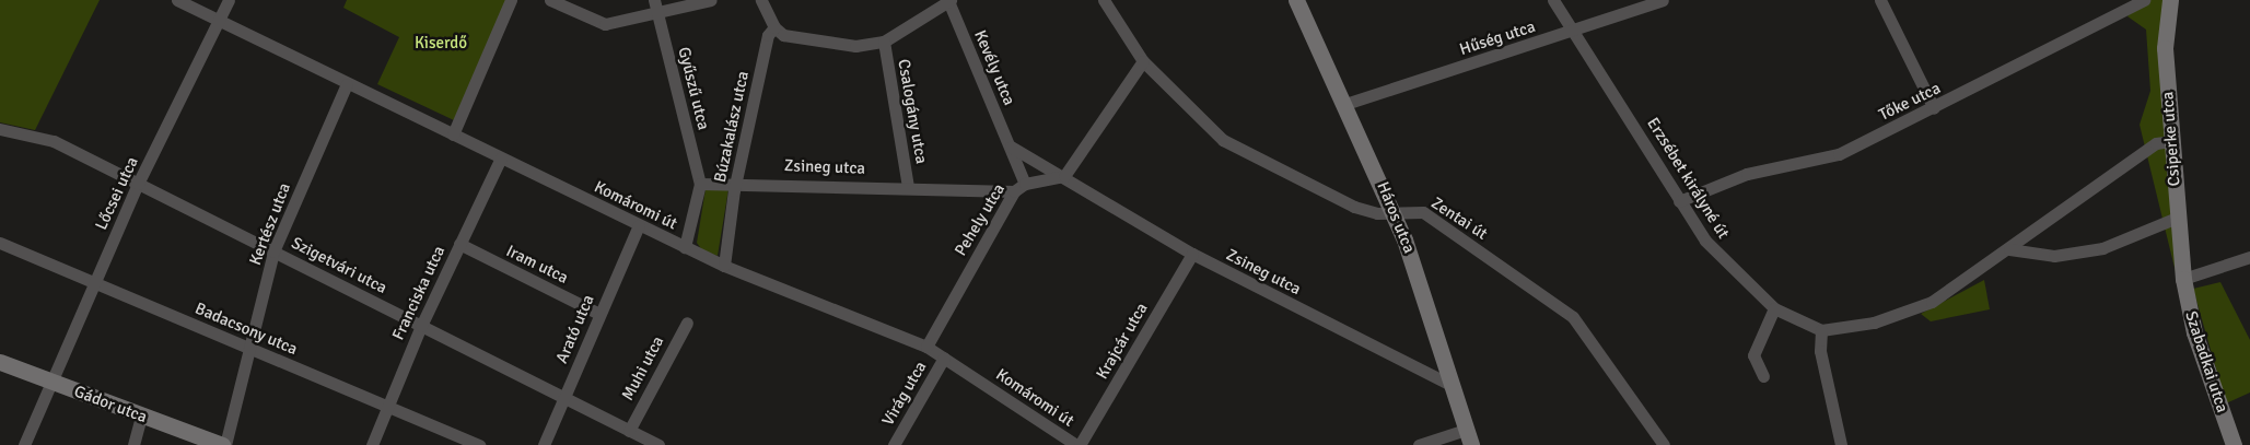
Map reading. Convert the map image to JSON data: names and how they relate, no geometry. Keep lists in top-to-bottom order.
{
  "streets": {
    "street": [
      "Hűség utca",
      "Kevély utca",
      "Gyűszű utca",
      "Tőke utca",
      "Csalogány utca",
      "Búzakalász utca",
      "Csiperke utca",
      "Zsineg utca",
      "Erzsébet királyné út",
      "Lőcsei utca",
      "Komáromi út",
      "Háros utca",
      "Zentai út",
      "Pehely utca",
      "Kertész utca",
      "Iram utca",
      "Szigetvári utca",
      "Franciska utca",
      "Badacsony utca",
      "Arató utca",
      "Krajcár utca",
      "Szabadkai utca",
      "Muhi utca",
      "Virág utca",
      "Gádor utca"
    ]
  },
  "crossings": [
    ["Hűség utca", "Erzsébet királyné út"],
    ["Hűség utca", "Háros utca"],
    ["Kevély utca", "Zsineg utca"],
    ["Kevély utca", "Pehely utca"],
    ["Gyűszű utca", "Zsineg utca"],
    ["Gyűszű utca", "Komáromi út"],
    ["Tőke utca", "Erzsébet királyné út"],
    ["Csalogány utca", "Zsineg utca"],
    ["Búzakalász utca", "Zsineg utca"],
    ["Búzakalász utca", "Komáromi út"],
    ["Csiperke utca", "Szabadkai utca"],
    ["Zsineg utca", "Háros utca"],
    ["Zsineg utca", "Pehely utca"],
    ["Zsineg utca", "Krajcár utca"],
    ["Lőcsei utca", "Komáromi út"],
    ["Lőcsei utca", "Szigetvári utca"],
    ["Lőcsei utca", "Badacsony utca"],
    ["Lőcsei utca", "Gádor utca"],
    ["Komáromi út", "Pehely utca"],
    ["Komáromi út", "Kertész utca"],
    ["Komáromi út", "Franciska utca"],
    ["Komáromi út", "Arató utca"],
    ["Komáromi út", "Krajcár utca"],
    ["Komáromi út", "Virág utca"],
    ["Háros utca", "Zentai út"],
    ["Kertész utca", "Szigetvári utca"],
    ["Kertész utca", "Badacsony utca"],
    ["Kertész utca", "Gádor utca"],
    ["Iram utca", "Franciska utca"],
    ["Iram utca", "Arató utca"],
    ["Szigetvári utca", "Franciska utca"],
    ["Szigetvári utca", "Arató utca"],
    ["Szigetvári utca", "Muhi utca"],
    ["Franciska utca", "Badacsony utca"]
  ],
  "parks": ["Kiserdő"]
}
